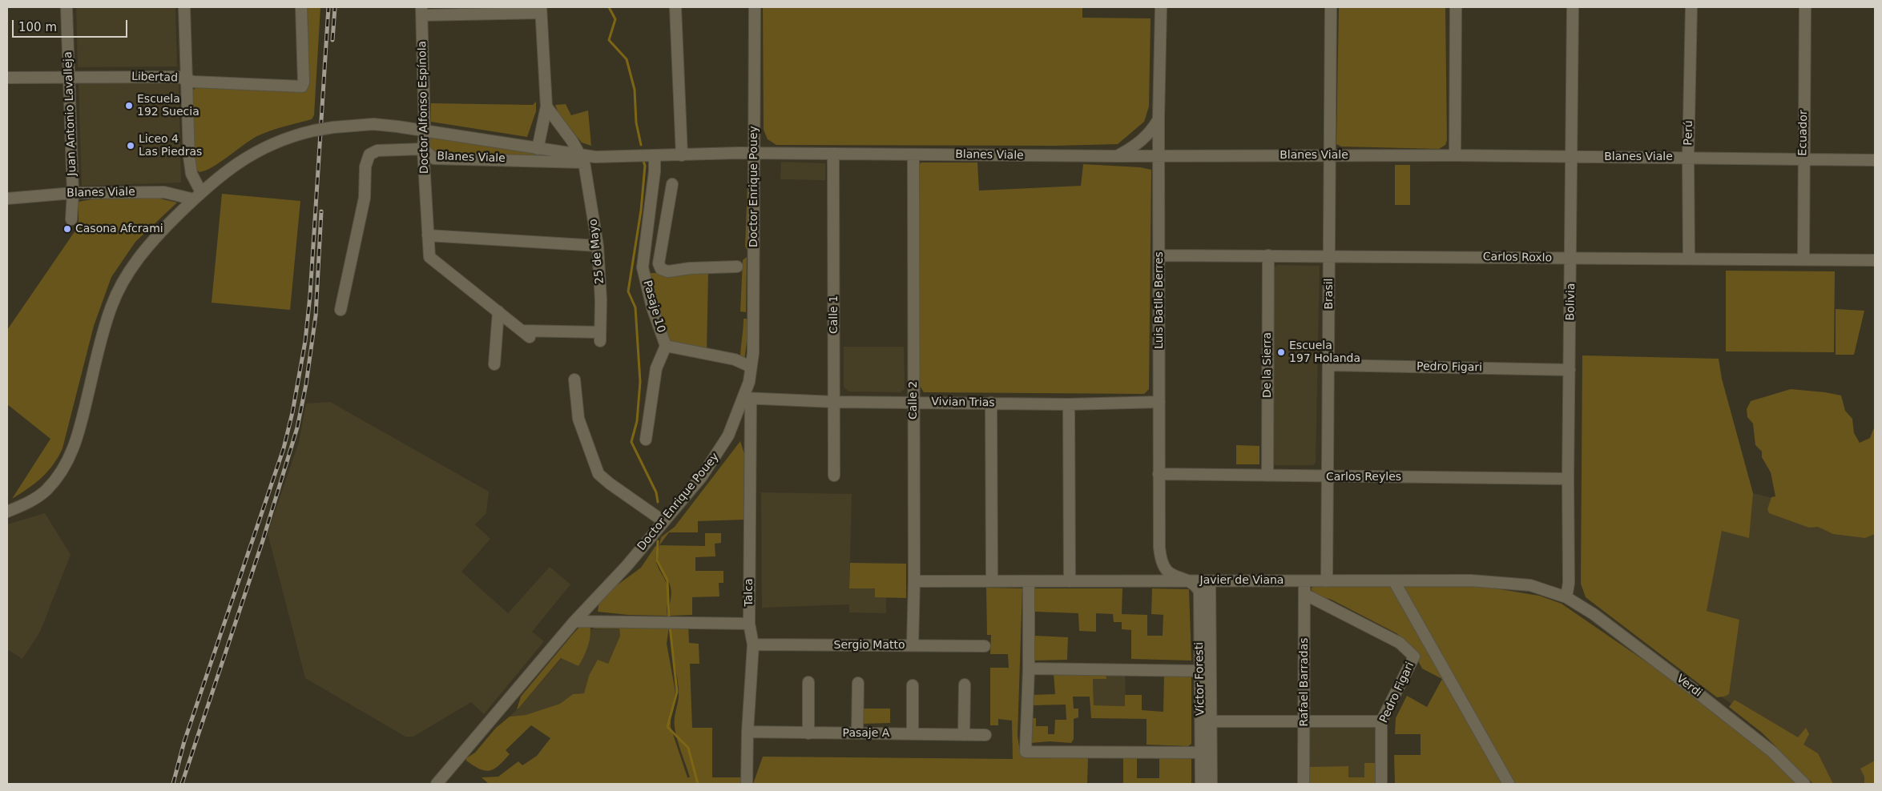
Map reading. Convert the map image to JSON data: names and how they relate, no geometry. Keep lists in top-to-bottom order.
{
  "streets": {
    "street": [
      "Libertad",
      "Doctor Alfonso Espínola",
      "Juan Antonio Lavalleja",
      "Perú",
      "Ecuador",
      "Blanes Viale",
      "Doctor Enrique Pouey",
      "25 de Mayo",
      "Carlos Roxlo",
      "Brasil",
      "Luis Batlle Berres",
      "Bolivia",
      "Pasaje 10",
      "Calle 1",
      "De la Sierra",
      "Pedro Figari",
      "Calle 2",
      "Vivian Trias",
      "Carlos Reyles",
      "Javier de Viana",
      "Talca",
      "Sergio Matto",
      "Víctor Foresti",
      "Rafael Barradas",
      "Verdi",
      "Pasaje A"
    ]
  },
  "crossings": [
    ["Libertad", "Juan Antonio Lavalleja"],
    ["Doctor Alfonso Espínola", "Blanes Viale"],
    ["Doctor Alfonso Espínola", "25 de Mayo"],
    ["Juan Antonio Lavalleja", "Blanes Viale"],
    ["Perú", "Blanes Viale"],
    ["Perú", "Carlos Roxlo"],
    ["Ecuador", "Blanes Viale"],
    ["Ecuador", "Carlos Roxlo"],
    ["Blanes Viale", "Doctor Enrique Pouey"],
    ["Blanes Viale", "25 de Mayo"],
    ["Blanes Viale", "Brasil"],
    ["Blanes Viale", "Luis Batlle Berres"],
    ["Blanes Viale", "Bolivia"],
    ["Blanes Viale", "Pasaje 10"],
    ["Blanes Viale", "Calle 1"],
    ["Blanes Viale", "Calle 2"],
    ["Doctor Enrique Pouey", "Vivian Trias"],
    ["Doctor Enrique Pouey", "Talca"],
    ["Carlos Roxlo", "Brasil"],
    ["Carlos Roxlo", "Luis Batlle Berres"],
    ["Carlos Roxlo", "Bolivia"],
    ["Carlos Roxlo", "De la Sierra"],
    ["Brasil", "Pedro Figari"],
    ["Brasil", "Carlos Reyles"],
    ["Brasil", "Javier de Viana"],
    ["Luis Batlle Berres", "Vivian Trias"],
    ["Luis Batlle Berres", "Carlos Reyles"],
    ["Luis Batlle Berres", "Javier de Viana"],
    ["Luis Batlle Berres", "Víctor Foresti"],
    ["Bolivia", "Pedro Figari"],
    ["Bolivia", "Carlos Reyles"],
    ["Bolivia", "Javier de Viana"],
    ["Bolivia", "Verdi"],
    ["Calle 1", "Vivian Trias"],
    ["De la Sierra", "Carlos Reyles"],
    ["Pedro Figari", "Rafael Barradas"],
    ["Calle 2", "Vivian Trias"],
    ["Calle 2", "Javier de Viana"],
    ["Calle 2", "Sergio Matto"],
    ["Vivian Trias", "Talca"],
    ["Javier de Viana", "Víctor Foresti"],
    ["Javier de Viana", "Rafael Barradas"],
    ["Javier de Viana", "Verdi"],
    ["Talca", "Sergio Matto"],
    ["Talca", "Pasaje A"]
  ],
  "places": [
    "Escuela 192 Suecia",
    "Liceo 4 Las Piedras",
    "Casona Afcrami",
    "Escuela 197 Holanda"
  ],
  "scale_bar": "100 m"
}
